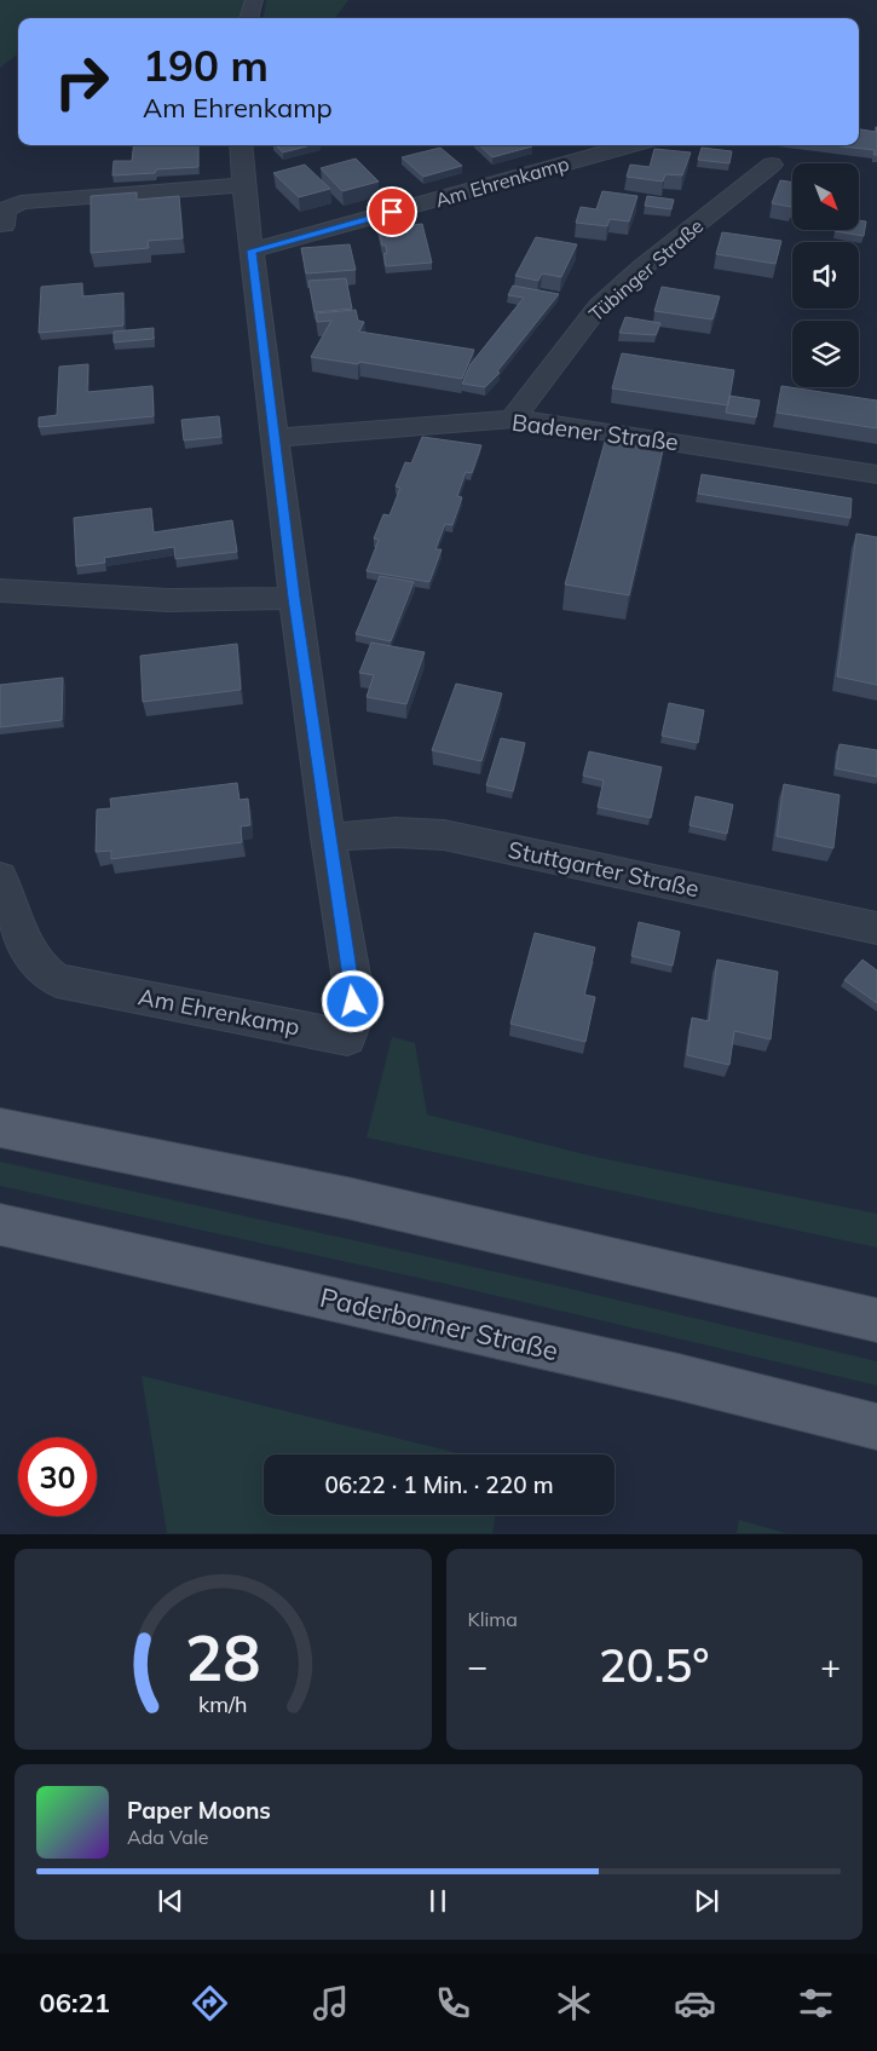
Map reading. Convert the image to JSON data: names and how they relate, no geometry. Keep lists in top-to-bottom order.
{
  "streets": {
    "main road": ["Paderborner Straße"],
    "street": [
      "Am Ehrenkamp",
      "Tübinger Straße",
      "Badener Straße",
      "Stuttgarter Straße"
    ]
  },
  "crossings": [
    ["Am Ehrenkamp", "Badener Straße"],
    ["Am Ehrenkamp", "Stuttgarter Straße"],
    ["Tübinger Straße", "Badener Straße"]
  ],
  "north": "bottom right",
  "page": {
    "turn": ["190 m", "Am Ehrenkamp"],
    "limit": "30",
    "trip": "06:22 · 1 Min. · 220 m",
    "tile": "Klima",
    "heat": ["−", "20.5°", "+"],
    "song": ["Paper Moons", "Ada Vale"],
    "tabs": "06:21",
    "gauge": ["28", "km/h"]
  }
}
